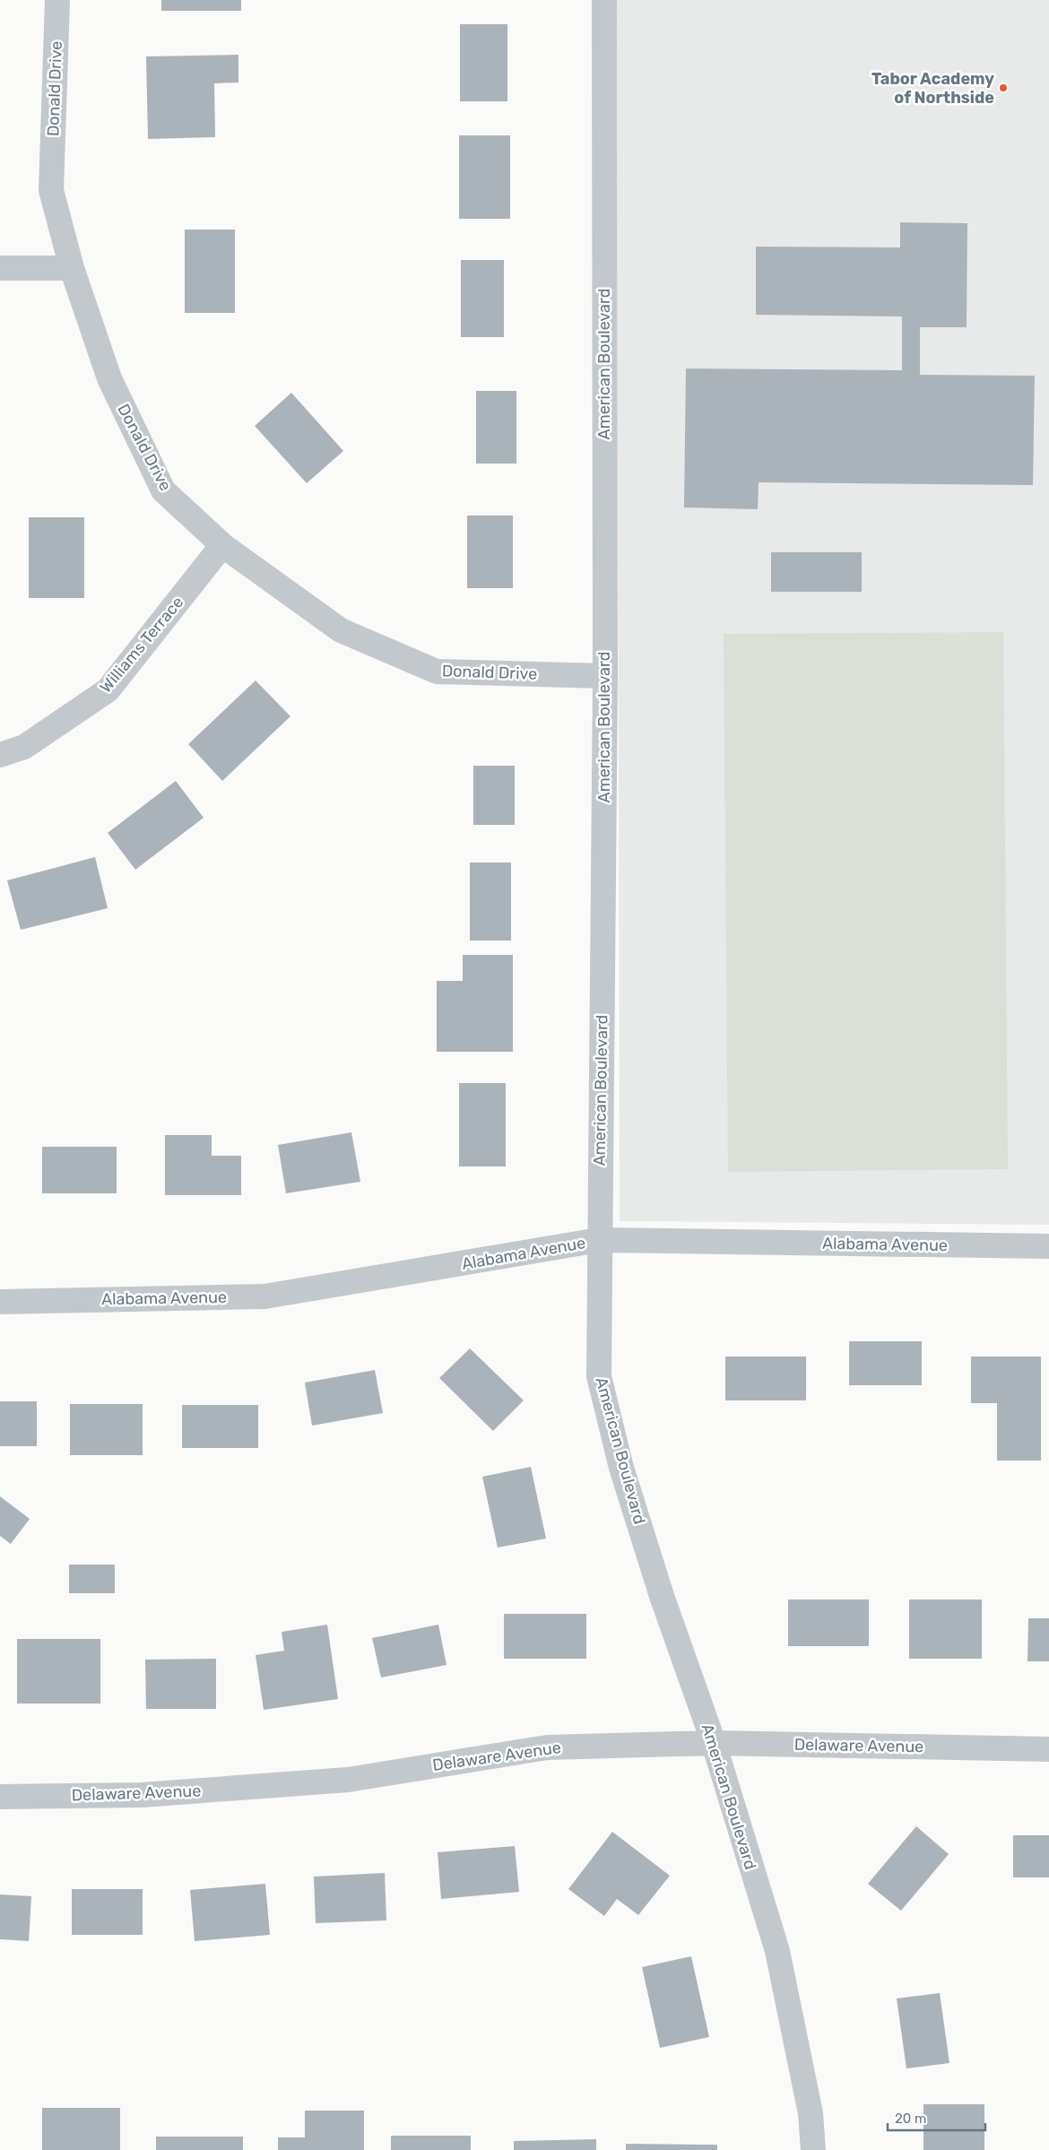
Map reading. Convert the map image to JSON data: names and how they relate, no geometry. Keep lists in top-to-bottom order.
{
  "streets": {
    "street": [
      "Donald Drive",
      "American Boulevard",
      "Williams Terrace",
      "Alabama Avenue",
      "Delaware Avenue"
    ]
  },
  "crossings": [
    ["Donald Drive", "American Boulevard"],
    ["Donald Drive", "Williams Terrace"],
    ["American Boulevard", "Alabama Avenue"],
    ["American Boulevard", "Delaware Avenue"]
  ],
  "places": ["Tabor Academy of Northside"],
  "scale_bar": "20 m"
}
